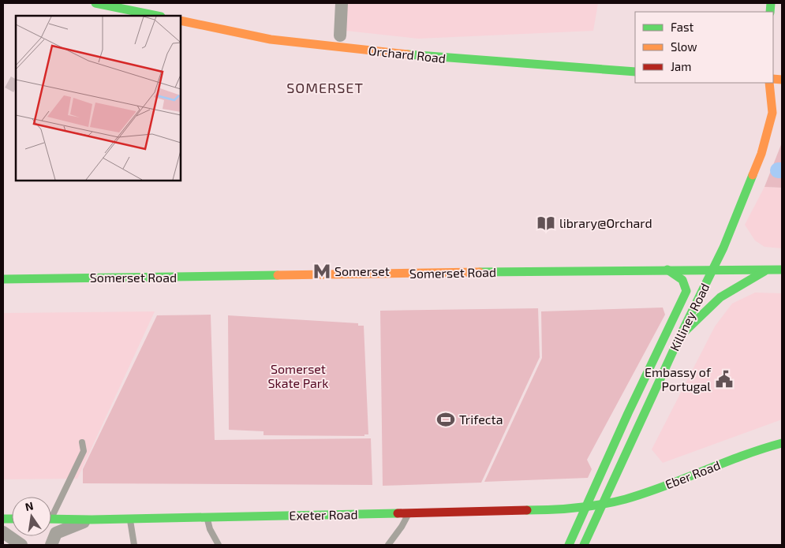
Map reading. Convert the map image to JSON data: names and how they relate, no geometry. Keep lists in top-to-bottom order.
{
  "streets": {
    "main road": [
      "Orchard Road",
      "Somerset Road",
      "Killiney Road",
      "Eber Road",
      "Exeter Road"
    ]
  },
  "crossings": [
    ["Somerset Road", "Killiney Road"],
    ["Killiney Road", "Eber Road"],
    ["Killiney Road", "Exeter Road"],
    ["Eber Road", "Exeter Road"]
  ],
  "districts": ["SOMERSET"],
  "parks": ["Somerset Skate Park"],
  "places": {
    "library": ["library@Orchard"],
    "metro station": ["Somerset"],
    "public building": ["Embassy of Portugal"],
    "sports": ["Trifecta"]
  },
  "legend": ["Fast", "Slow", "Jam"],
  "north": "top"
}
